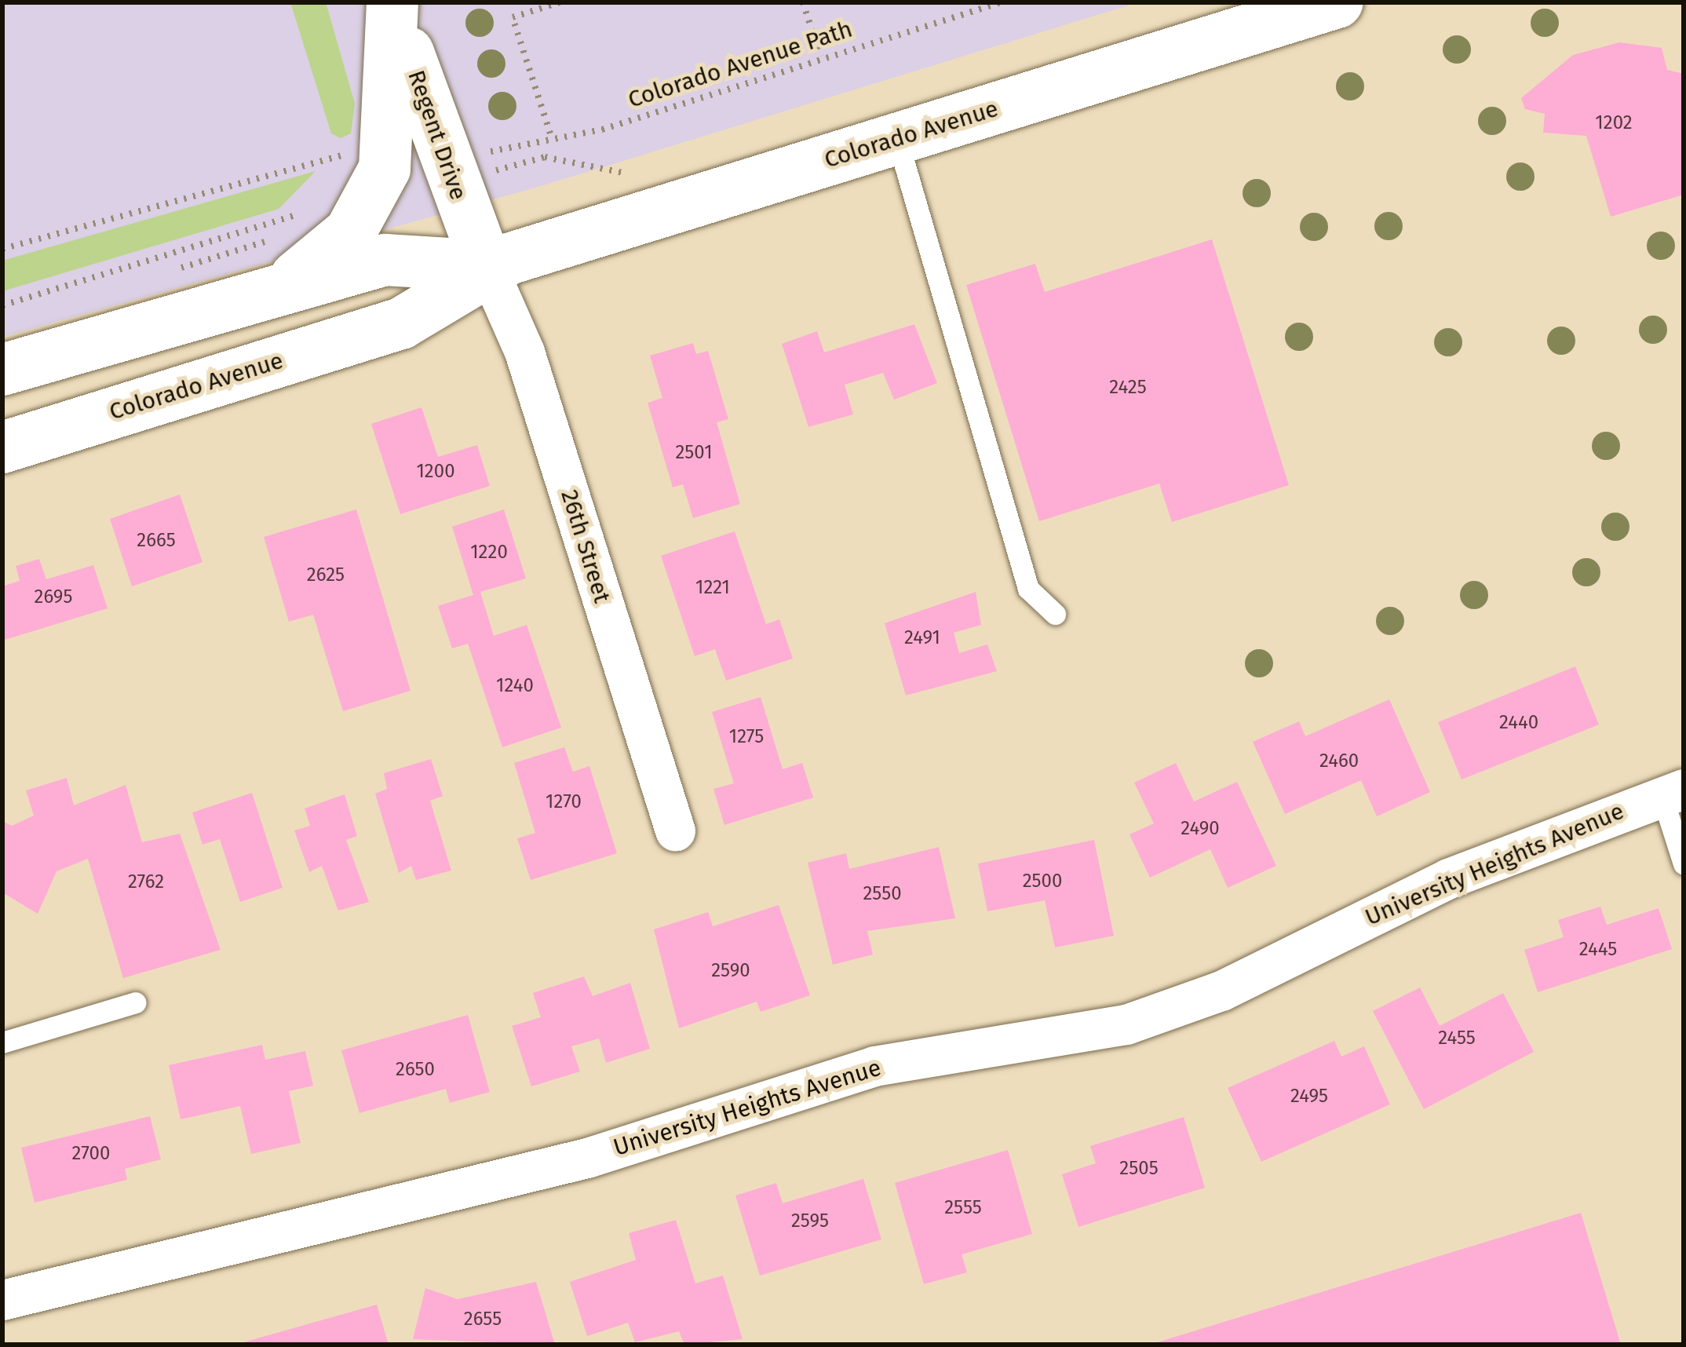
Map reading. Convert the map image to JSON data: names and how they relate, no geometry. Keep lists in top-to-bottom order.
{
  "streets": {
    "main road": ["Colorado Avenue", "Regent Drive"],
    "street": ["26th Street", "University Heights Avenue"],
    "path": ["Colorado Avenue Path"]
  },
  "crossings": [
    ["Colorado Avenue", "Regent Drive"],
    ["Colorado Avenue", "26th Street"],
    ["Regent Drive", "26th Street"]
  ],
  "house_numbers": [
    "1202",
    "2425",
    "2501",
    "1200",
    "2665",
    "1220",
    "2625",
    "1221",
    "2695",
    "2491",
    "1240",
    "2440",
    "1275",
    "2460",
    "1270",
    "2490",
    "2500",
    "2762",
    "2550",
    "2445",
    "2590",
    "2455",
    "2650",
    "2495",
    "2700",
    "2505",
    "2555",
    "2595",
    "2655"
  ]
}
